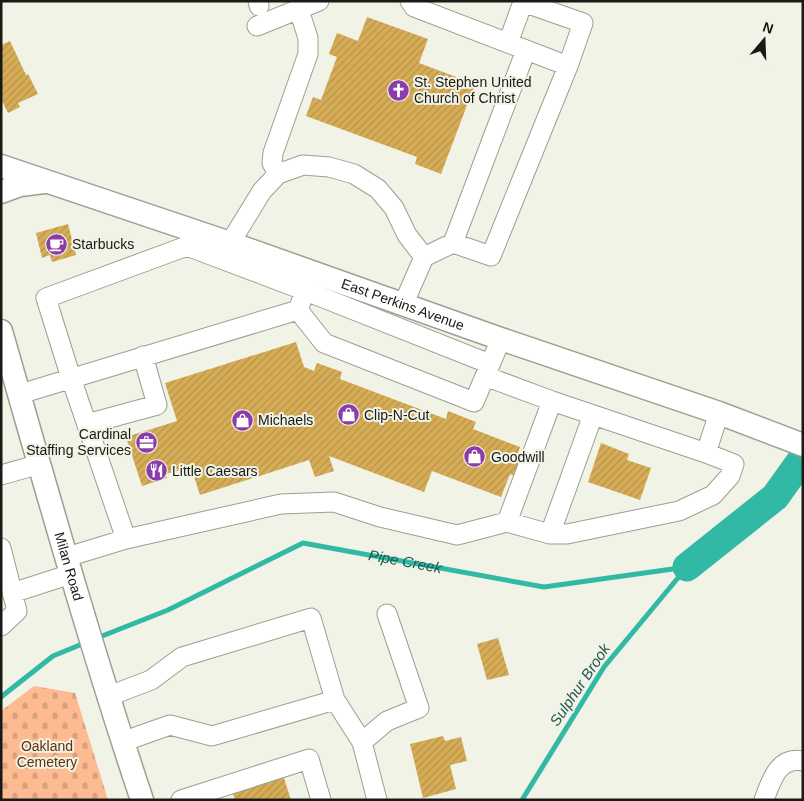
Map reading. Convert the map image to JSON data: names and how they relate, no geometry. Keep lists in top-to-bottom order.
{
  "streets": {
    "main road": ["East Perkins Avenue", "Milan Road"]
  },
  "water": ["Pipe Creek", "Sulphur Brook"],
  "parks": ["Oakland Cemetery"],
  "places": {
    "church": ["St. Stephen United Church of Christ"],
    "cafe": ["Starbucks"],
    "shop": ["Clip-N-Cut", "Michaels", "Goodwill"],
    "office": ["Cardinal Staffing Services"],
    "restaurant": ["Little Caesars"]
  },
  "north": "top"
}
